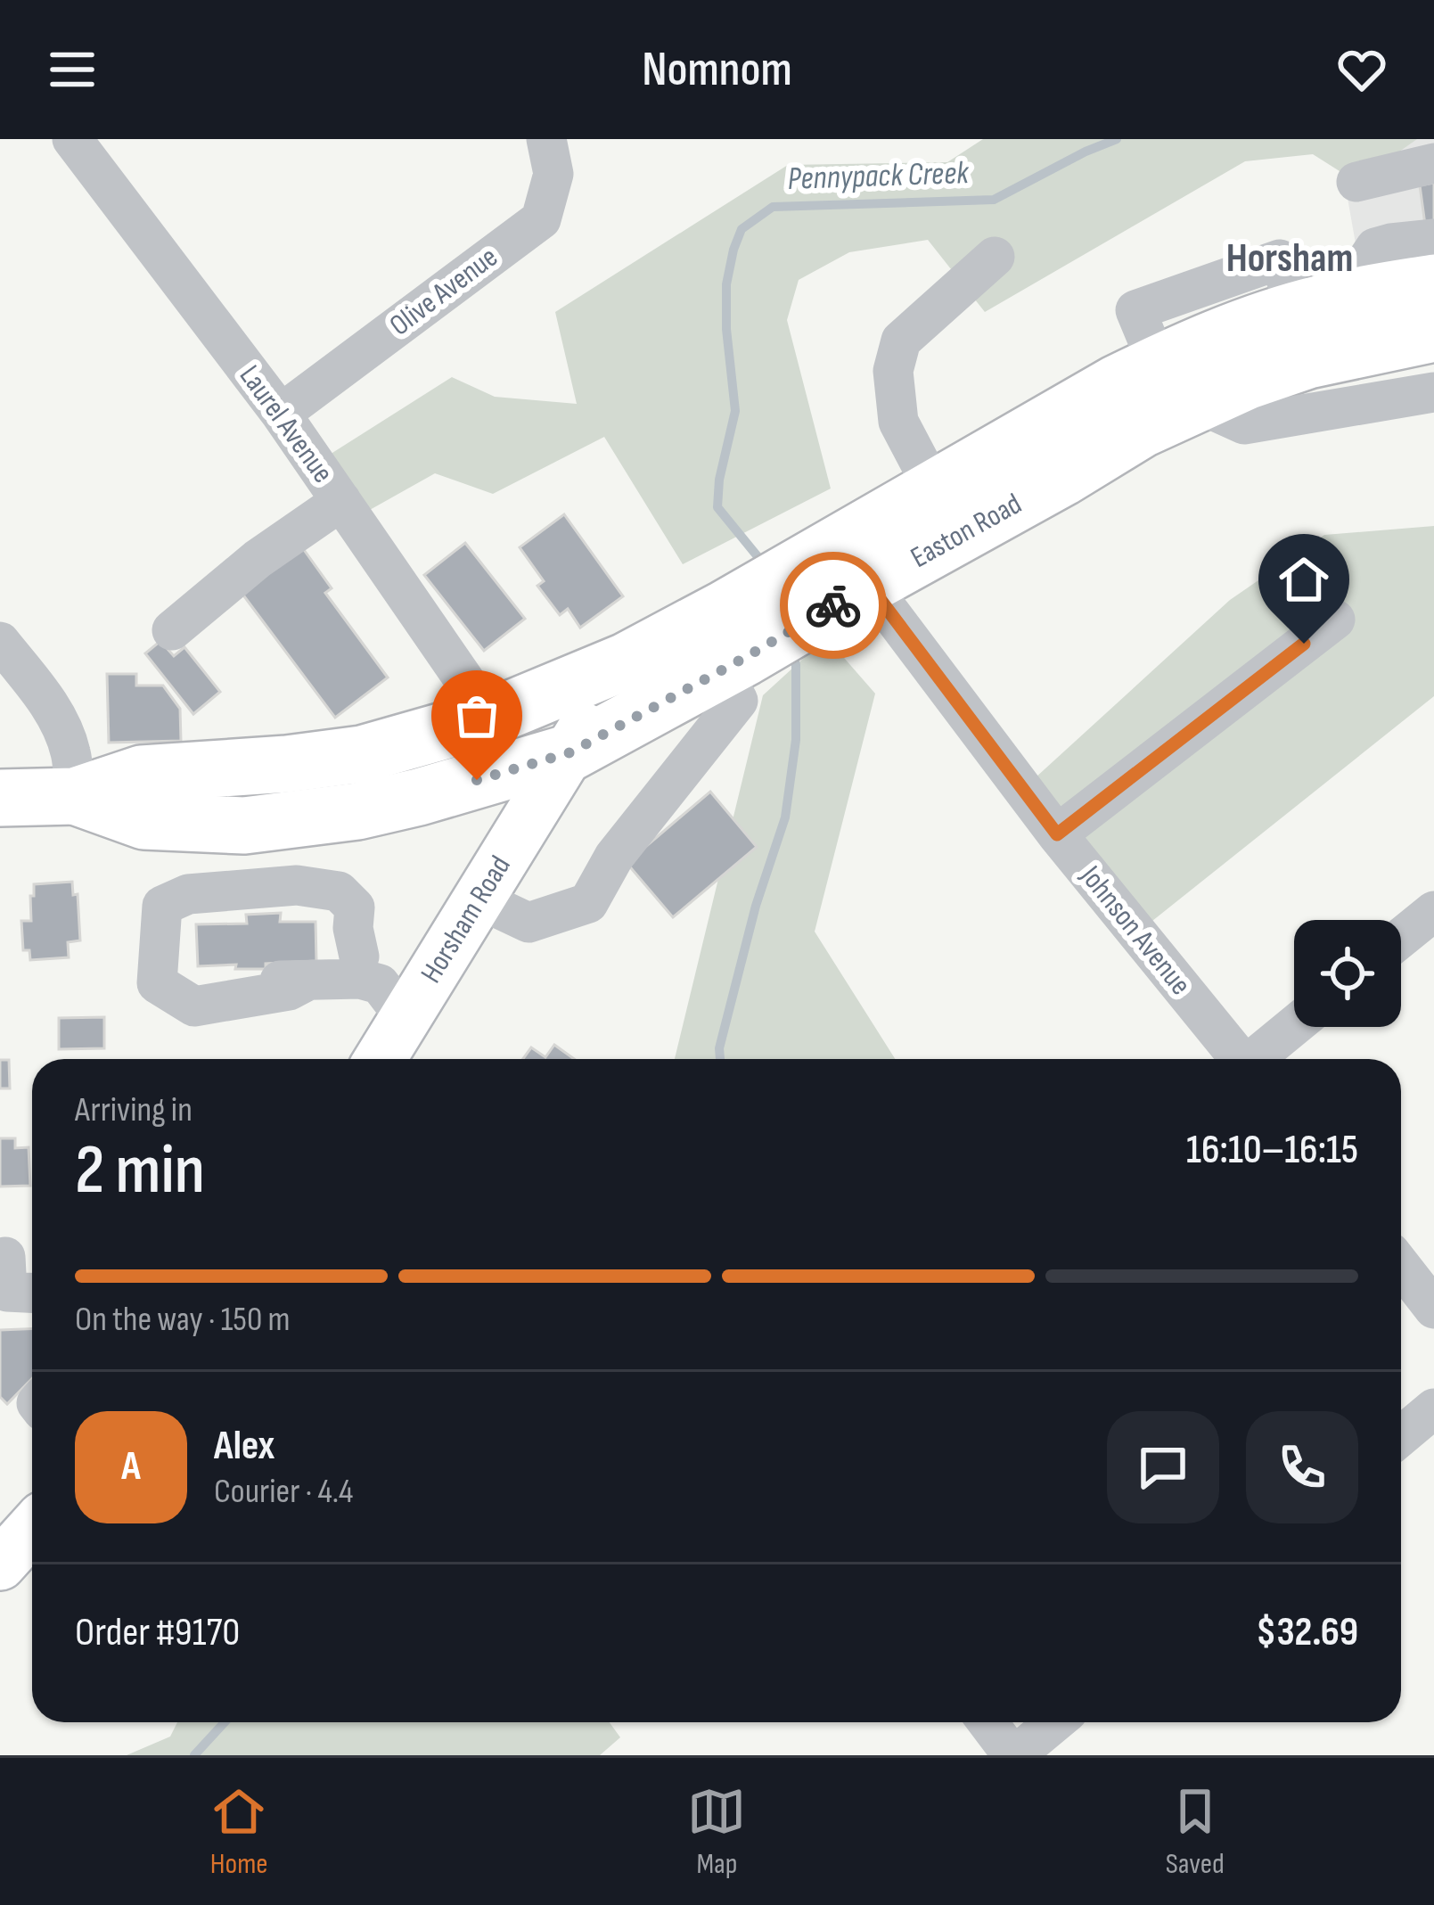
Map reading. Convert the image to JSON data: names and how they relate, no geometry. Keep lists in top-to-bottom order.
{
  "streets": {
    "highway": ["Easton Road"],
    "main road": ["Horsham Road"],
    "street": ["Olive Avenue", "Laurel Avenue", "Johnson Avenue"]
  },
  "crossings": [
    ["Olive Avenue", "Laurel Avenue"],
    ["Laurel Avenue", "Easton Road"],
    ["Easton Road", "Horsham Road"],
    ["Easton Road", "Johnson Avenue"]
  ],
  "districts": ["Horsham"],
  "water": ["Pennypack Creek"],
  "page": {
    "header": "Nomnom",
    "heading": ["2 min", "Arriving in", "16:10–16:15"],
    "panel": [
      "Alex",
      "Courier · 4.4",
      "Order #9170",
      "$32.69"
    ],
    "bar": "On the way · 150 m",
    "round": "A",
    "tabs": ["Home", "Map", "Saved"]
  }
}
